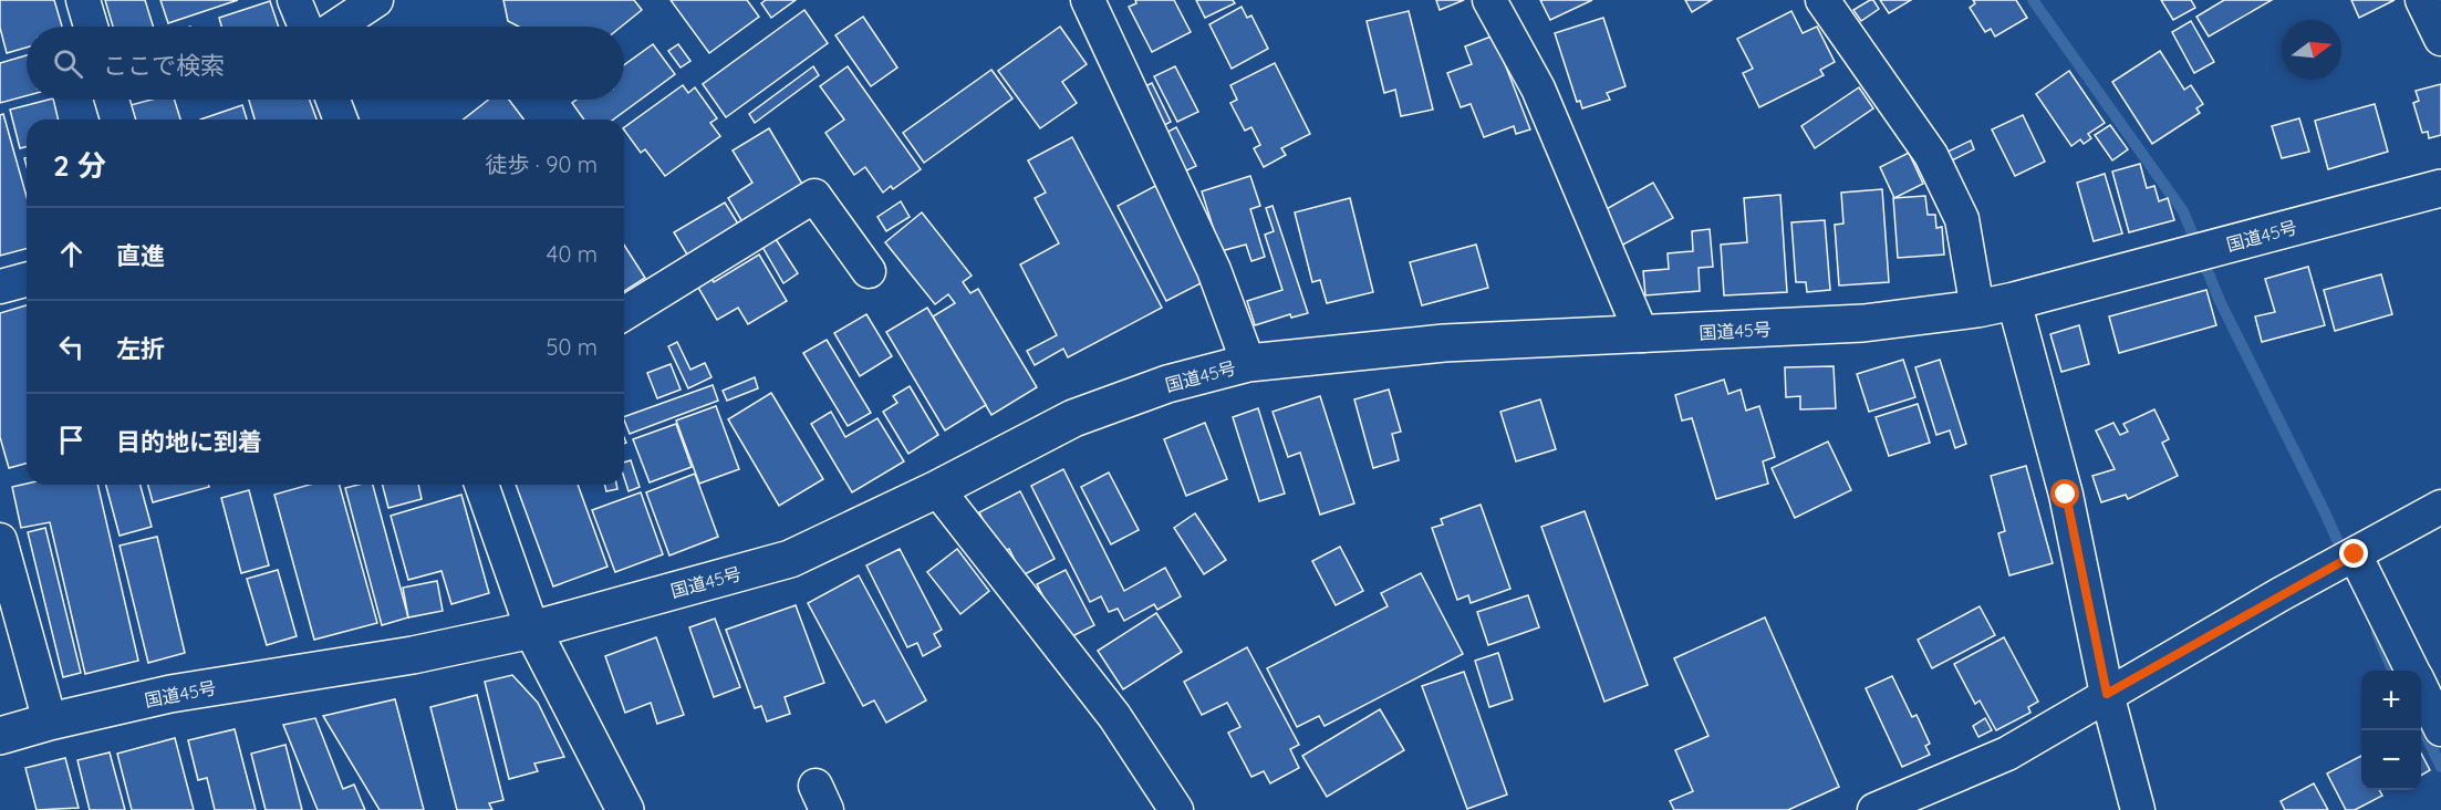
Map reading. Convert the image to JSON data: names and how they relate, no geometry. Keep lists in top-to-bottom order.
{
  "streets": {
    "main road": ["国道45号"]
  },
  "north": "right",
  "page": {
    "search": "ここで検索",
    "heading": ["2 分", "徒歩 · 90 m"],
    "list": [
      ["直進", "40 m"],
      ["左折", "50 m"],
      "目的地に到着"
    ],
    "map_buttons": ["+", "−"]
  }
}
